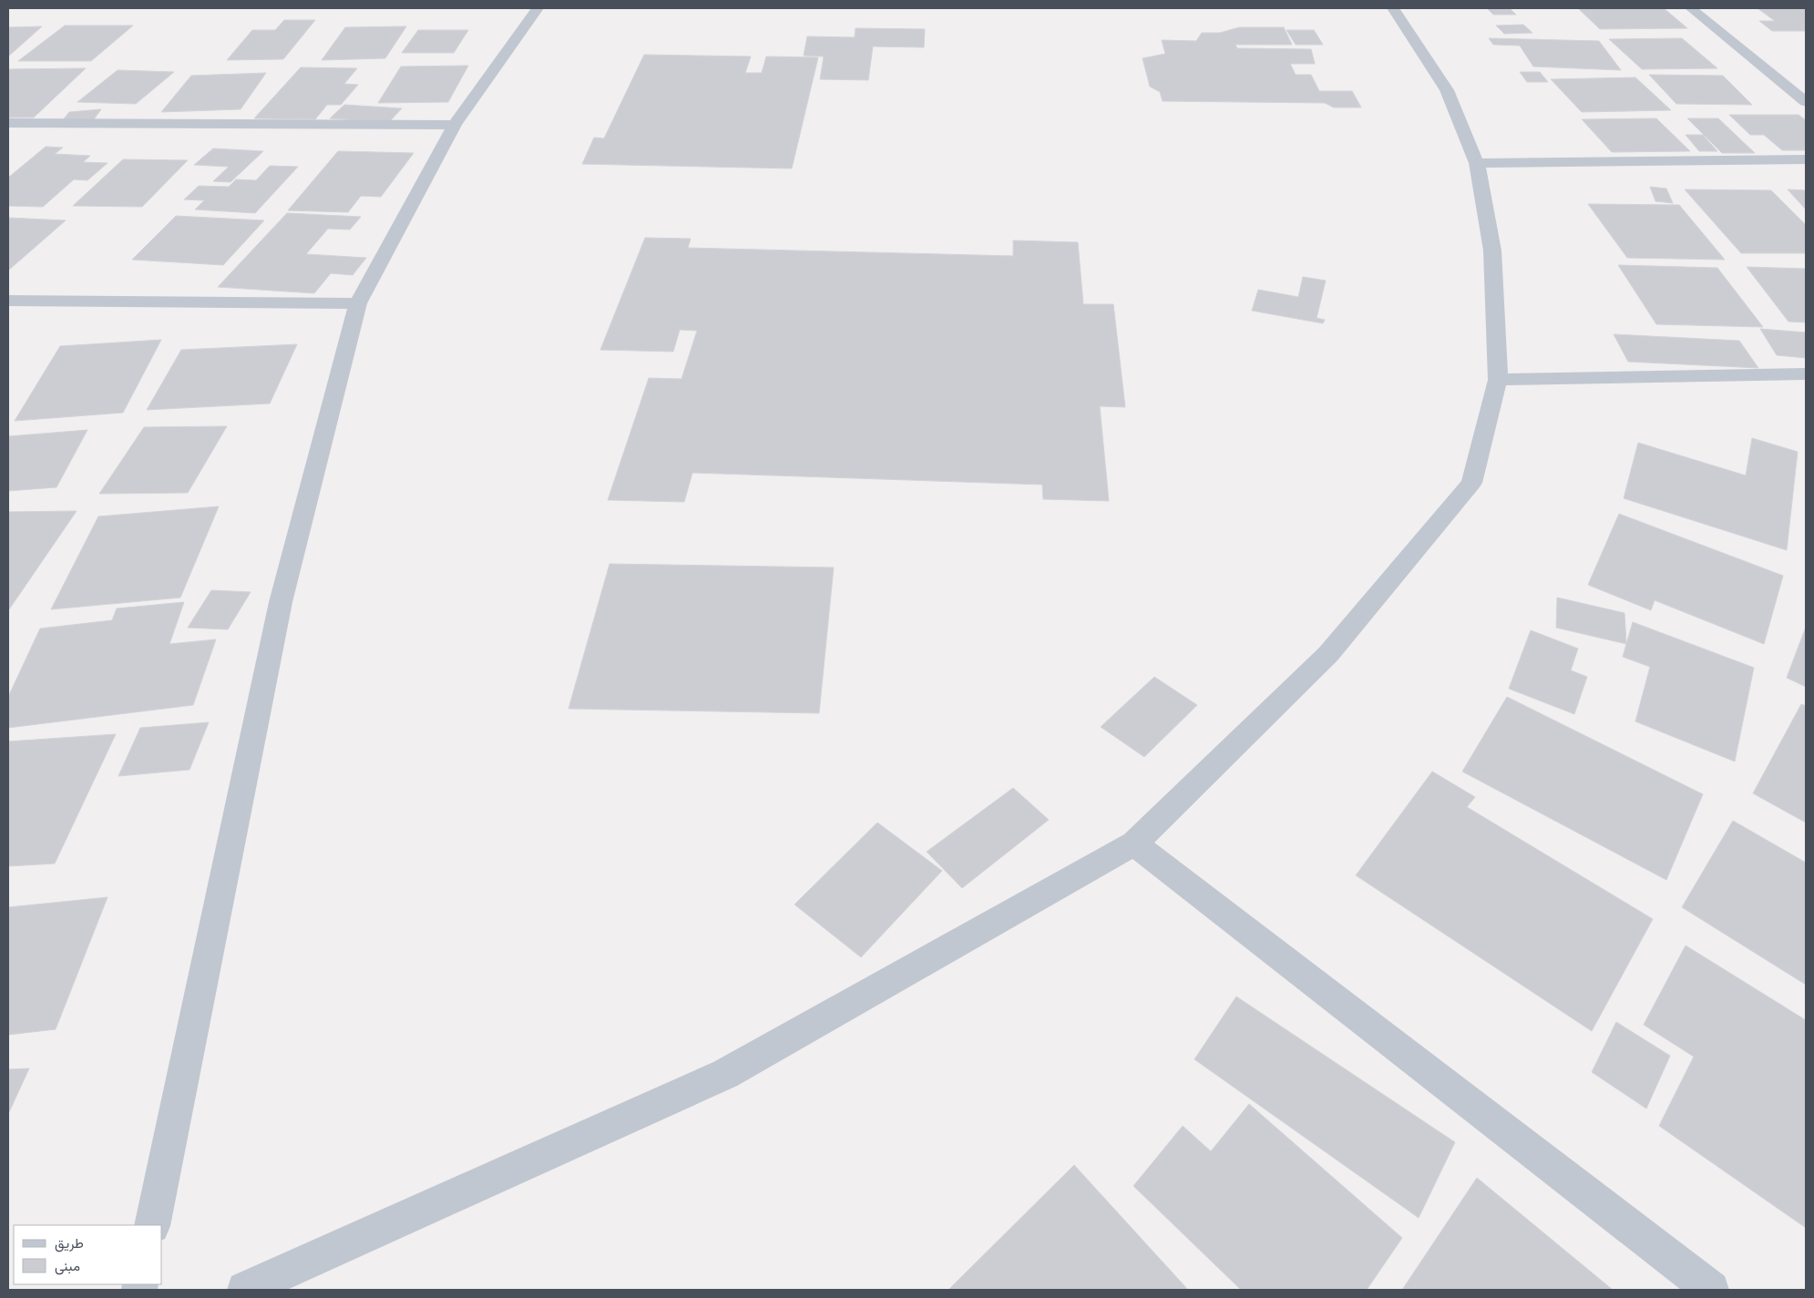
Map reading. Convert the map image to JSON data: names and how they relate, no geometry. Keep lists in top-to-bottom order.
{
  "legend": ["طريق", "مبنى"]
}
